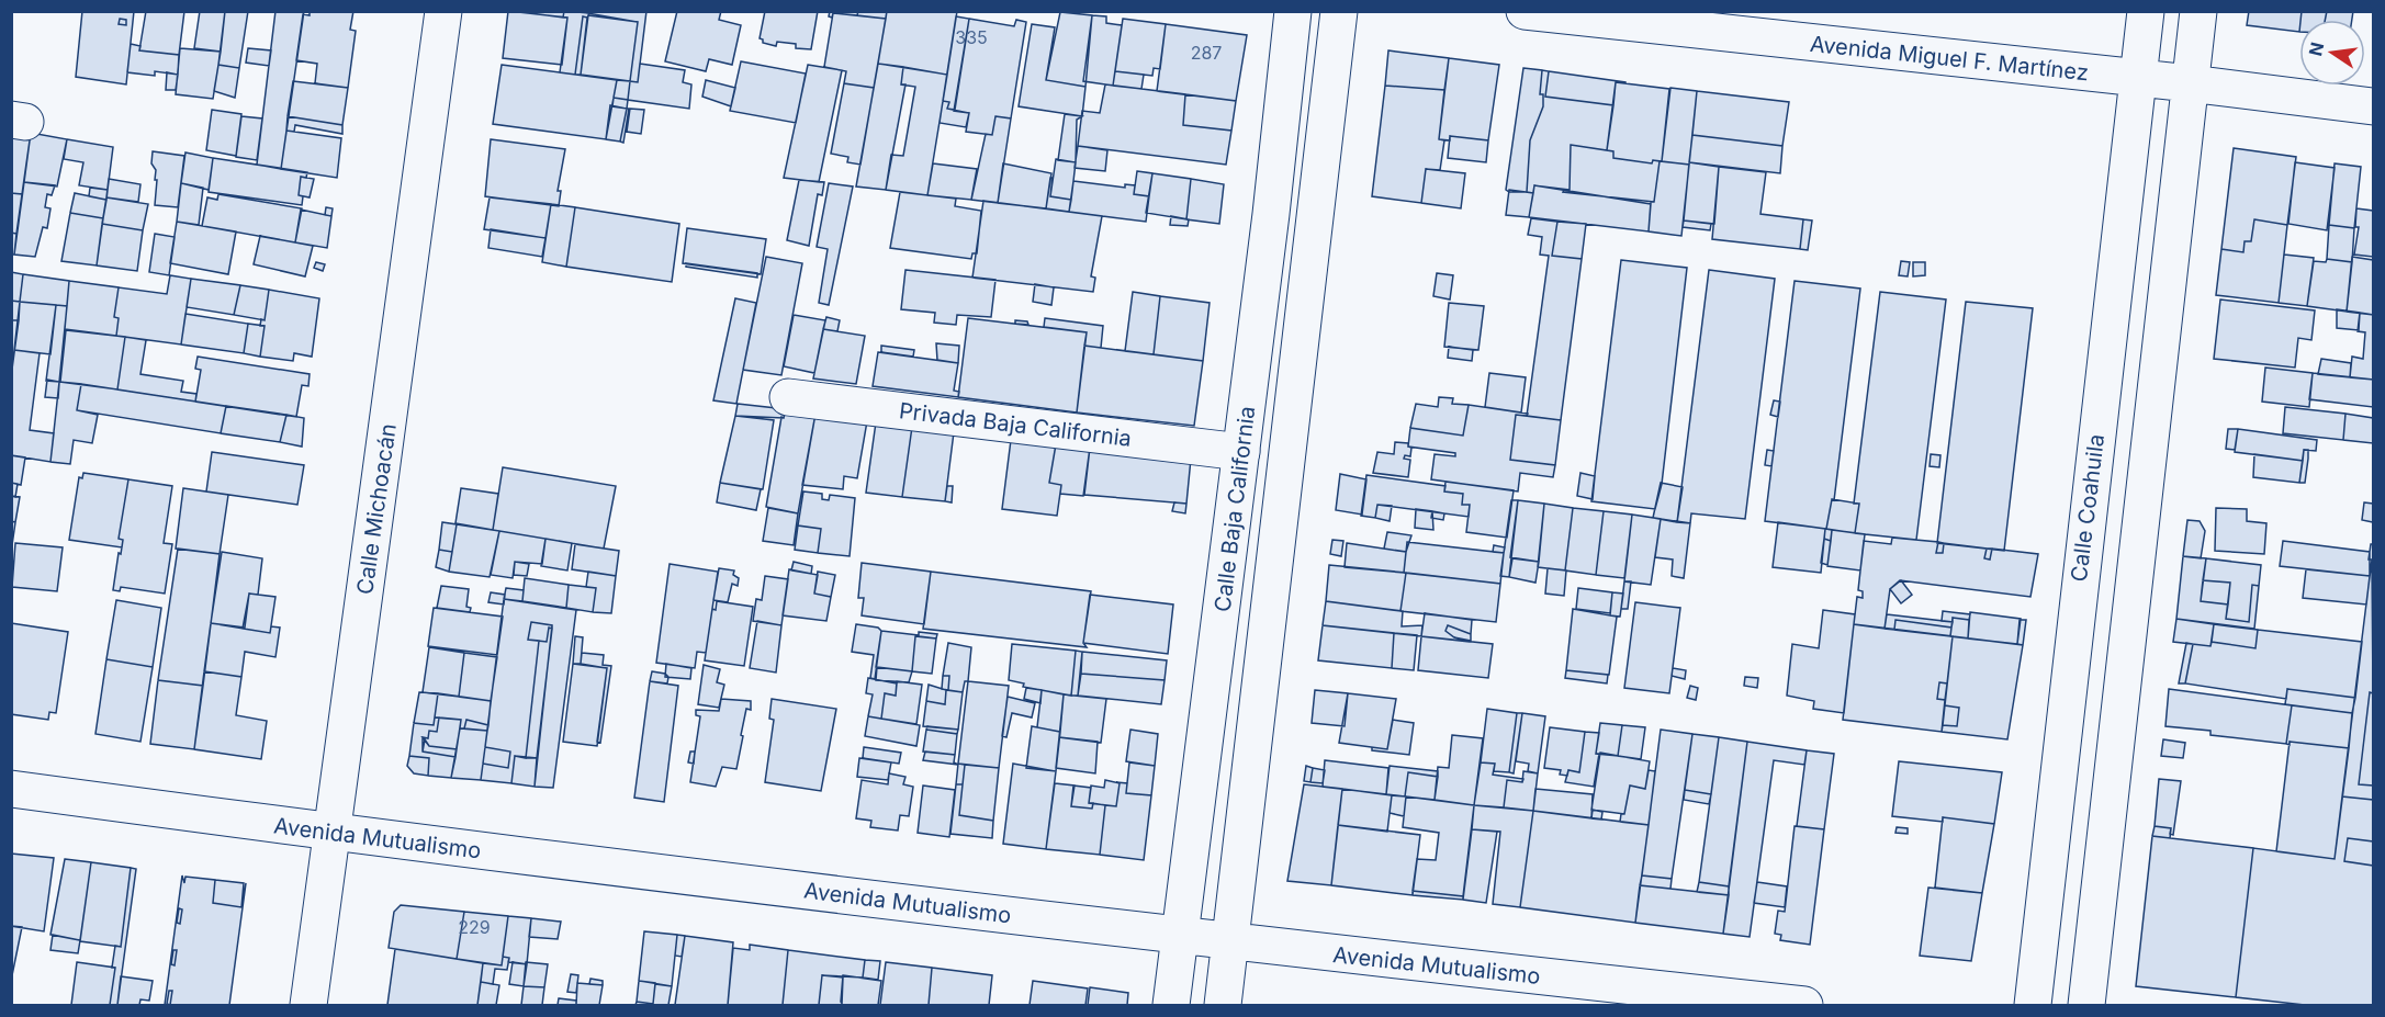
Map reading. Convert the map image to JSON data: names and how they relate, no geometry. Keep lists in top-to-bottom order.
{
  "streets": {
    "street": [
      "Avenida Miguel F. Martínez",
      "Privada Baja California",
      "Calle Coahuila",
      "Calle Michoacán",
      "Calle Baja California",
      "Avenida Mutualismo"
    ]
  },
  "crossings": [
    ["Avenida Miguel F. Martínez", "Calle Coahuila"],
    ["Privada Baja California", "Calle Baja California"],
    ["Calle Michoacán", "Avenida Mutualismo"],
    ["Calle Baja California", "Avenida Mutualismo"]
  ],
  "house_numbers": ["335", "287", "229"],
  "north": "left"
}
